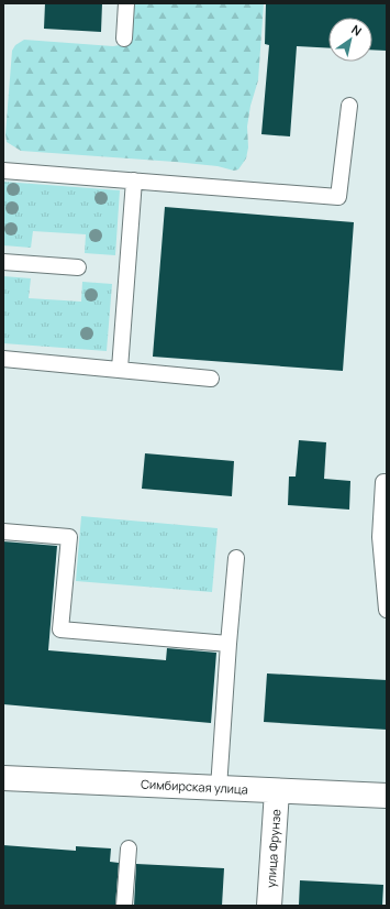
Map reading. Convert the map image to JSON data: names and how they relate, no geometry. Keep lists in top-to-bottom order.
{
  "streets": {
    "street": ["Симбирская улица", "улица Фрунзе"]
  },
  "crossings": [
    ["Симбирская улица", "улица Фрунзе"]
  ],
  "north": "top right"
}
